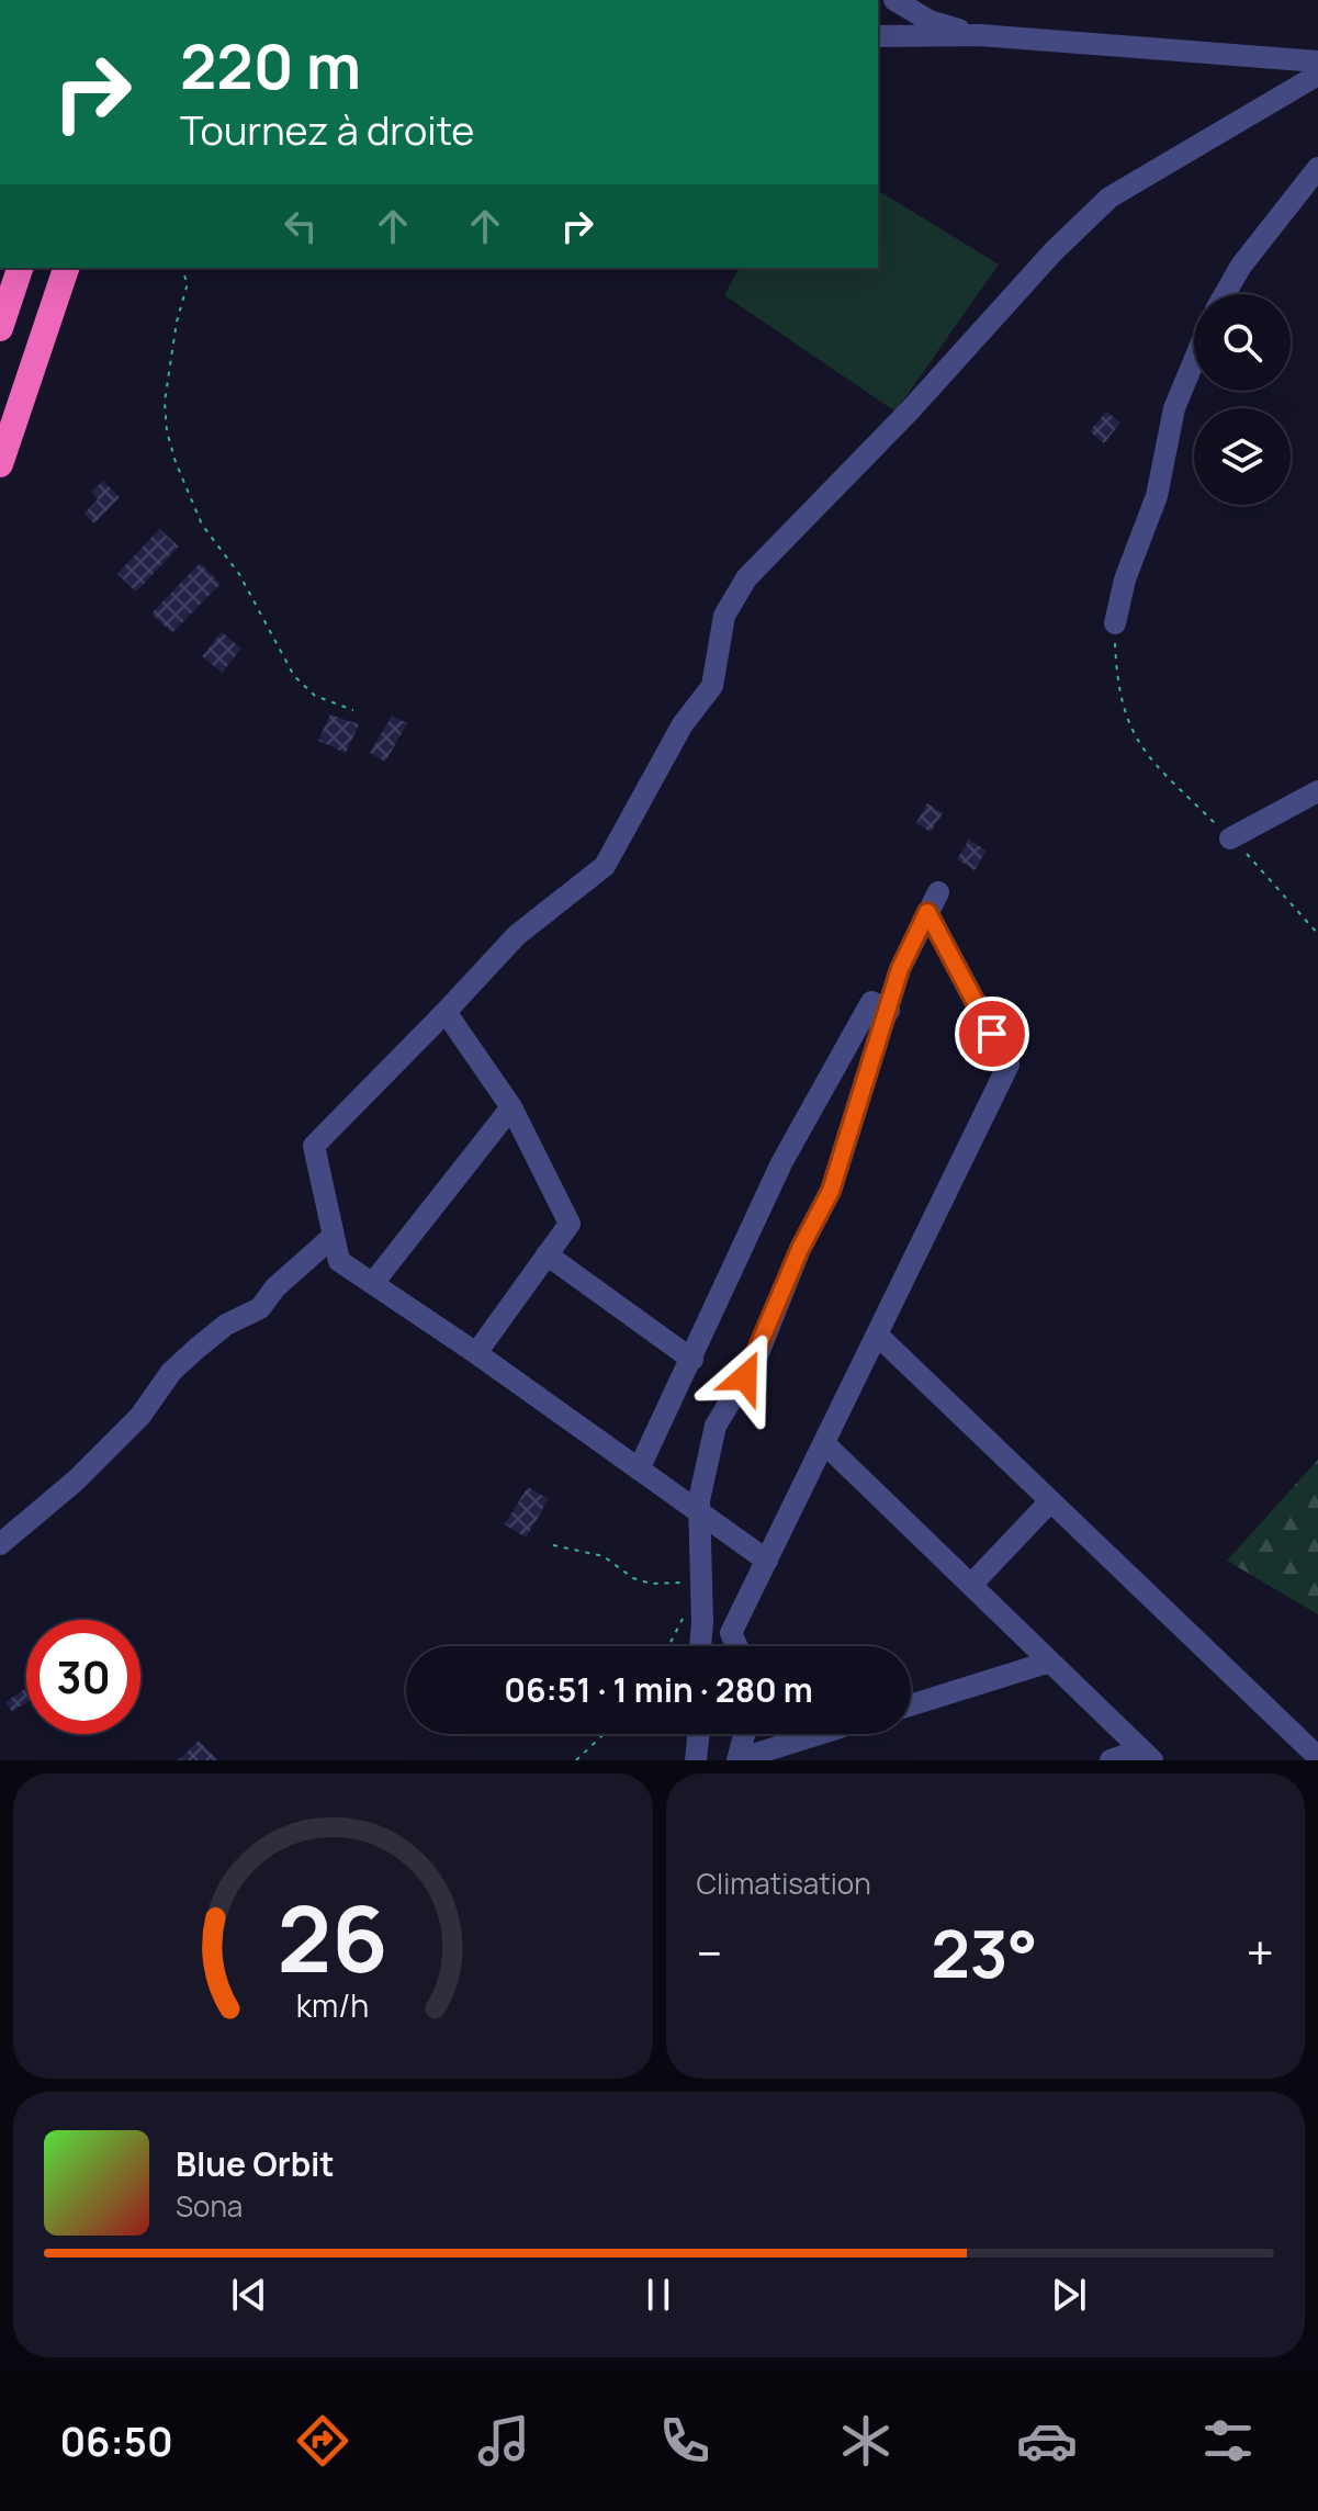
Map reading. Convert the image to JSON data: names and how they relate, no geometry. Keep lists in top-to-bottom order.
{
  "page": {
    "turn": ["220 m", "Tournez à droite"],
    "limit": "30",
    "trip": "06:51 · 1 min · 280 m",
    "tile": "Climatisation",
    "heat": ["−", "23°", "+"],
    "song": ["Blue Orbit", "Sona"],
    "tabs": "06:50",
    "gauge": ["26", "km/h"]
  }
}
